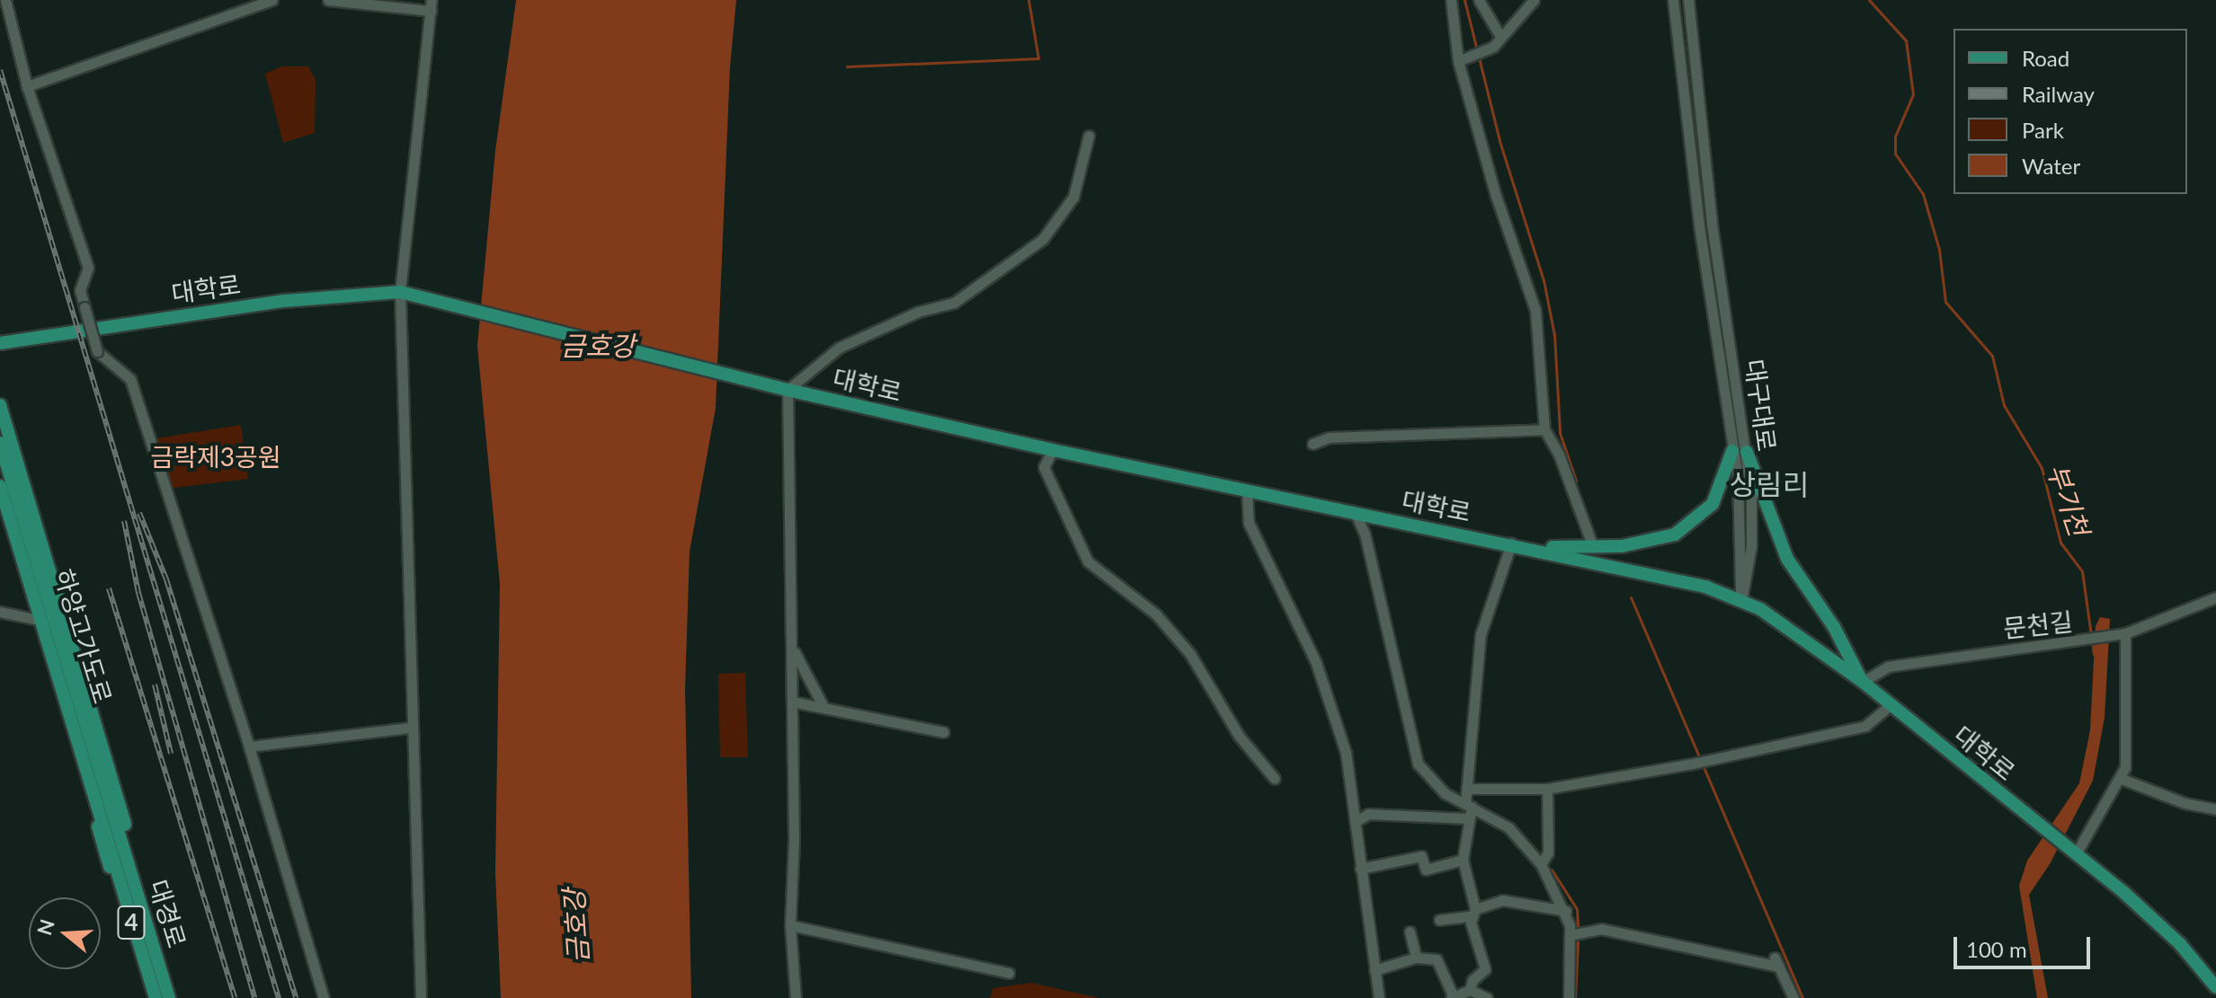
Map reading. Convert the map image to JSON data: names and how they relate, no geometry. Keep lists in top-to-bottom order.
{
  "streets": {
    "main road": [
      "대학로",
      "하양고가도로",
      "대경로",
      "4"
    ],
    "street": ["대구대로", "문천길"]
  },
  "crossings": [
    ["대학로", "대구대로"],
    ["대학로", "문천길"],
    ["하양고가도로", "대경로"]
  ],
  "districts": ["상림리"],
  "water": ["금호강", "부기천"],
  "parks": ["금락제3공원"],
  "legend": [
    "Road",
    "Railway",
    "Park",
    "Water"
  ],
  "scale_bar": "100 m",
  "north": "left"
}
